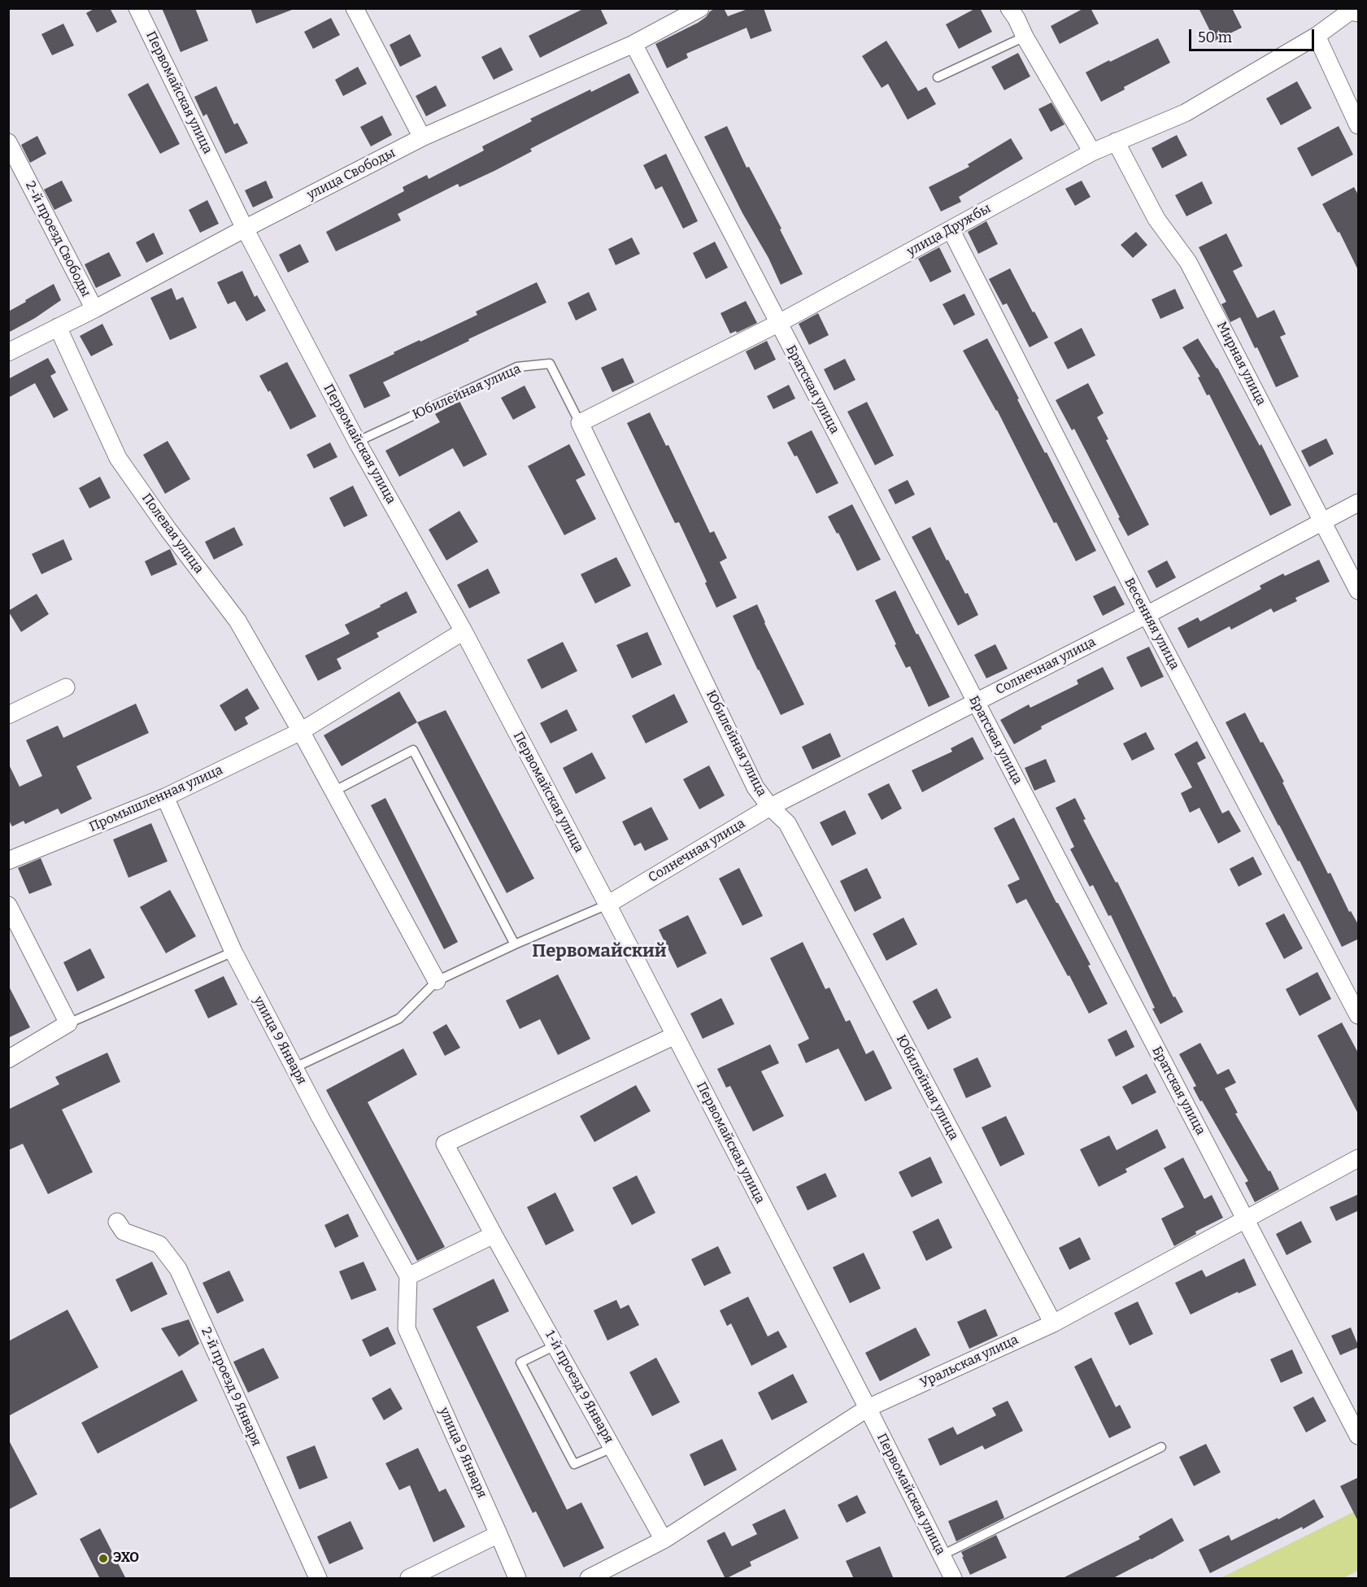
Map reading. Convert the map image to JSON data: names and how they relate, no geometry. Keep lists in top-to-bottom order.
{
  "streets": {
    "street": [
      "Первомайская улица",
      "улица Свободы",
      "улица Дружбы",
      "2-й проезд Свободы",
      "Мирная улица",
      "Братская улица",
      "Юбилейная улица",
      "Полевая улица",
      "Весенняя улица",
      "Солнечная улица",
      "Промышленная улица",
      "улица 9 Января",
      "Уральская улица",
      "2-й проезд 9 Января",
      "1-й проезд 9 Января"
    ]
  },
  "crossings": [
    ["Первомайская улица", "улица Свободы"],
    ["Первомайская улица", "Юбилейная улица"],
    ["Первомайская улица", "Солнечная улица"],
    ["Первомайская улица", "Промышленная улица"],
    ["Первомайская улица", "Уральская улица"],
    ["улица Свободы", "2-й проезд Свободы"],
    ["улица Свободы", "Братская улица"],
    ["улица Свободы", "Полевая улица"],
    ["улица Дружбы", "Мирная улица"],
    ["улица Дружбы", "Братская улица"],
    ["улица Дружбы", "Юбилейная улица"],
    ["улица Дружбы", "Весенняя улица"],
    ["Мирная улица", "Солнечная улица"],
    ["Братская улица", "Солнечная улица"],
    ["Братская улица", "Уральская улица"],
    ["Юбилейная улица", "Солнечная улица"],
    ["Юбилейная улица", "Уральская улица"],
    ["Полевая улица", "Промышленная улица"],
    ["Весенняя улица", "Солнечная улица"],
    ["Промышленная улица", "улица 9 Января"],
    ["Уральская улица", "1-й проезд 9 Января"]
  ],
  "districts": ["Первомайский"],
  "places": ["ЭХО"],
  "scale_bar": "50 m"
}
